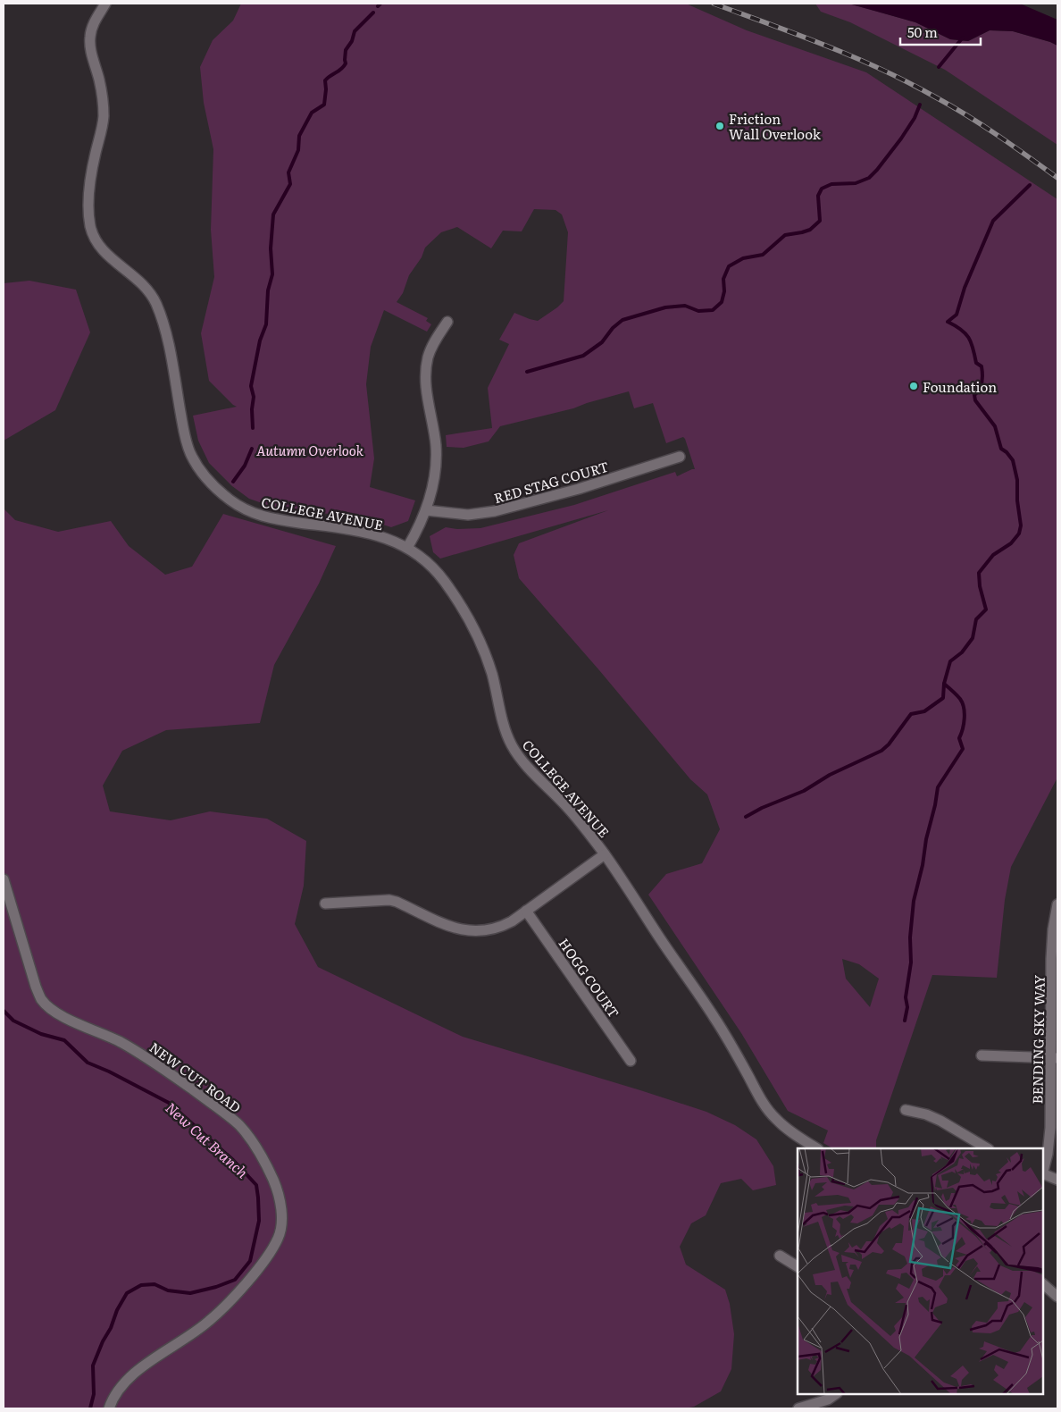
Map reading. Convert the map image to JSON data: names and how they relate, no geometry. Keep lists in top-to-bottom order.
{
  "streets": {
    "street": [
      "RED STAG COURT",
      "COLLEGE AVENUE",
      "HOGG COURT",
      "BENDING SKY WAY",
      "NEW CUT ROAD"
    ]
  },
  "water": ["New Cut Branch"],
  "parks": ["Autumn Overlook"],
  "places": ["Friction Wall Overlook", "Foundation"],
  "scale_bar": "50 m"
}
